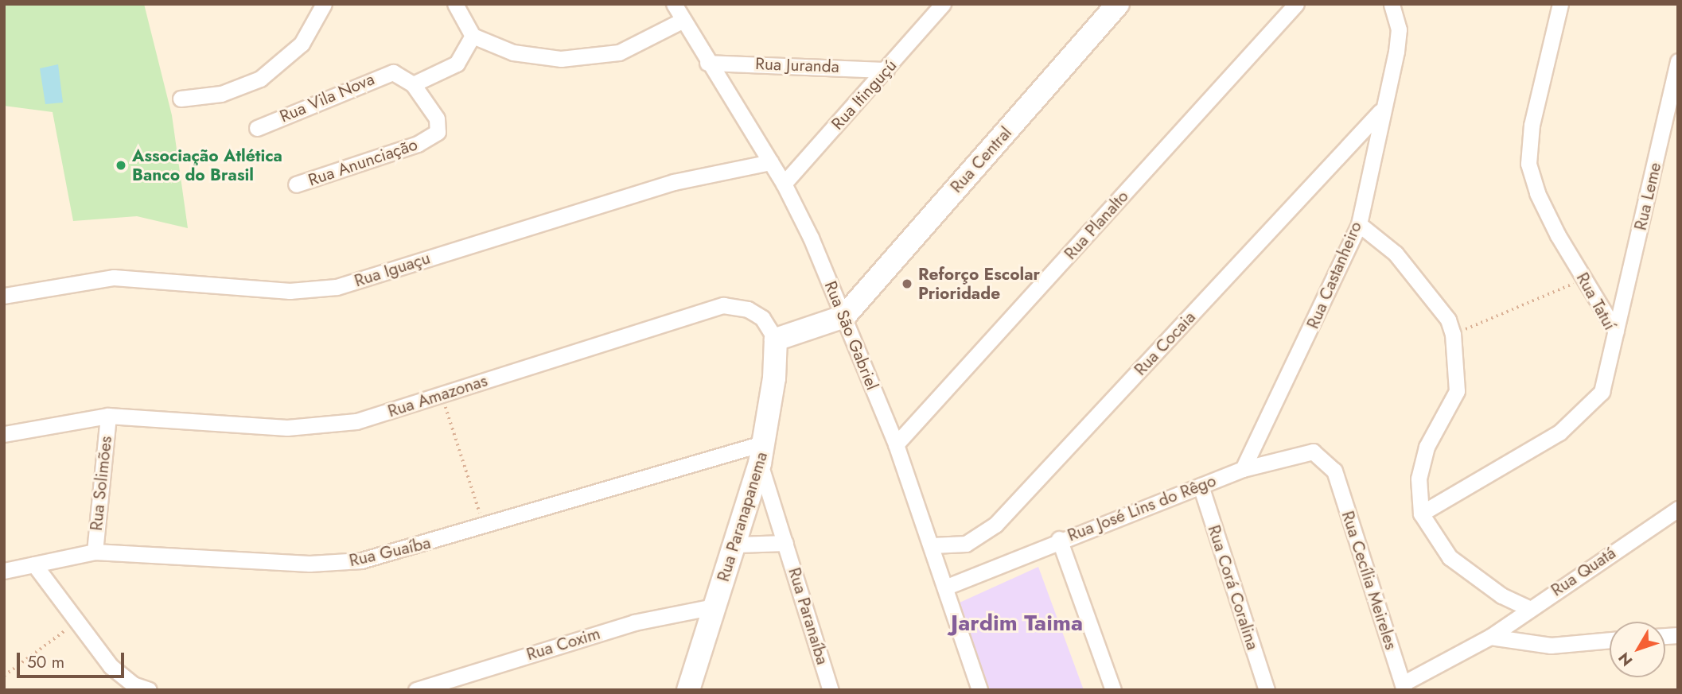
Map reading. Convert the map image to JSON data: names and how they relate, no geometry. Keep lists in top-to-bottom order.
{
  "streets": {
    "street": [
      "Rua Juranda",
      "Rua Itinguçú",
      "Rua Vila Nova",
      "Rua Central",
      "Rua Anunciação",
      "Rua Leme",
      "Rua Planalto",
      "Rua Iguaçu",
      "Rua Castanheiro",
      "Rua Tatuí",
      "Rua São Gabriel",
      "Rua Cocaia",
      "Rua Amazonas",
      "Rua Solimões",
      "Rua José Lins do Rêgo",
      "Rua Paranapanema",
      "Rua Guaíba",
      "Rua Quatá",
      "Rua Cecília Meireles",
      "Rua Corá Coralina",
      "Rua Paranaíba",
      "Rua Coxim"
    ]
  },
  "crossings": [
    ["Rua Juranda", "Rua Itinguçú"],
    ["Rua Juranda", "Rua São Gabriel"],
    ["Rua Itinguçú", "Rua São Gabriel"],
    ["Rua Vila Nova", "Rua Anunciação"],
    ["Rua Central", "Rua São Gabriel"],
    ["Rua Leme", "Rua Tatuí"],
    ["Rua Planalto", "Rua São Gabriel"],
    ["Rua Iguaçu", "Rua São Gabriel"],
    ["Rua Castanheiro", "Rua Cocaia"],
    ["Rua Castanheiro", "Rua José Lins do Rêgo"],
    ["Rua São Gabriel", "Rua Cocaia"],
    ["Rua São Gabriel", "Rua José Lins do Rêgo"],
    ["Rua Amazonas", "Rua Solimões"],
    ["Rua Amazonas", "Rua Paranapanema"],
    ["Rua Solimões", "Rua Guaíba"],
    ["Rua José Lins do Rêgo", "Rua Cecília Meireles"],
    ["Rua José Lins do Rêgo", "Rua Corá Coralina"],
    ["Rua Paranapanema", "Rua Guaíba"],
    ["Rua Paranapanema", "Rua Paranaíba"],
    ["Rua Paranapanema", "Rua Coxim"],
    ["Rua Guaíba", "Rua Paranaíba"],
    ["Rua Quatá", "Rua Cecília Meireles"]
  ],
  "districts": ["Jardim Taima"],
  "places": ["Associação Atlética Banco do Brasil", "Reforço Escolar Prioridade"],
  "scale_bar": "50 m",
  "north": "bottom left"
}
